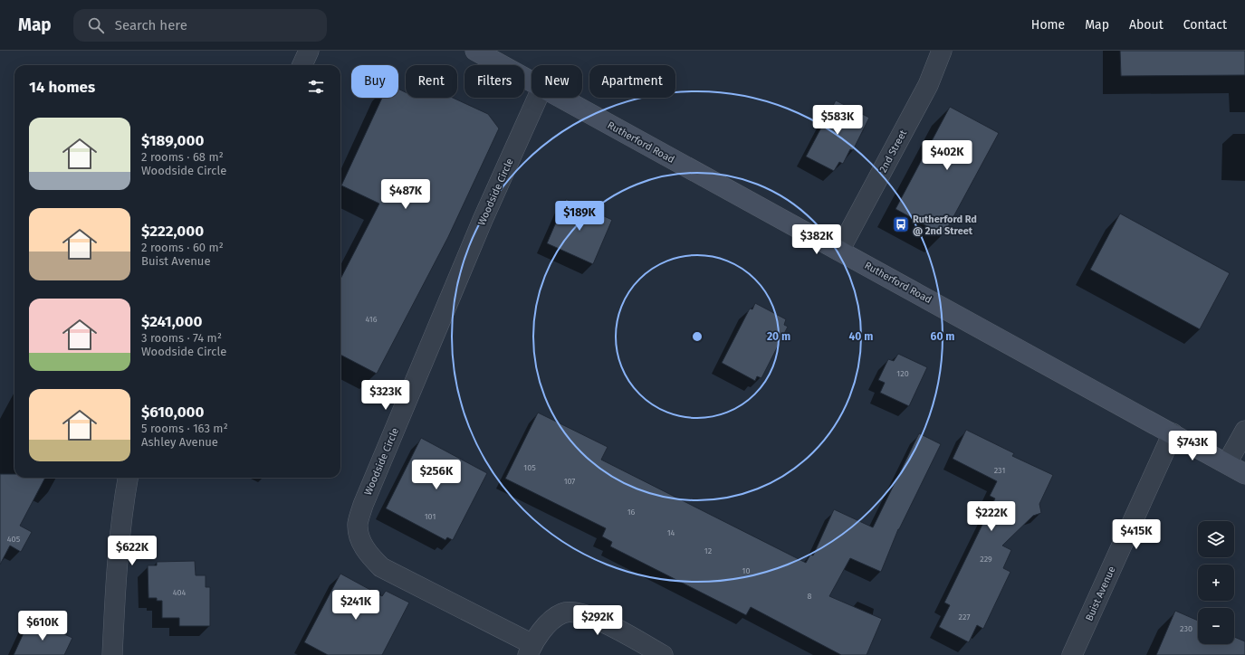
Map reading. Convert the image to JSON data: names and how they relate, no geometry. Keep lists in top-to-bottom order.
{
  "streets": {
    "street": [
      "Rutherford Road",
      "2nd Street",
      "Woodside Circle",
      "Buist Avenue"
    ]
  },
  "crossings": [
    ["Rutherford Road", "2nd Street"],
    ["Rutherford Road", "Buist Avenue"]
  ],
  "places": {
    "bus stop": ["Rutherford Rd @ 2nd Street"]
  },
  "house_numbers": [
    "416",
    "120",
    "105",
    "231",
    "107",
    "16",
    "101",
    "14",
    "405",
    "12",
    "229",
    "10",
    "404",
    "8",
    "227",
    "230"
  ],
  "page": {
    "header": "Map",
    "search": "Search here",
    "nav": [
      "Home",
      "Map",
      "About",
      "Contact"
    ],
    "chip": [
      "Buy",
      "Rent",
      "Filters",
      "New",
      "Apartment"
    ],
    "heading": "14 homes",
    "price": [
      "$583K",
      "$402K",
      "$487K",
      "$189K",
      "$382K",
      "$323K",
      "$743K",
      "$256K",
      "$222K",
      "$415K",
      "$622K",
      "$241K",
      "$292K",
      "$610K"
    ],
    "list": [
      {
        "name": "$189,000",
        "note": "2 rooms · 68 m² · Woodside Circle"
      },
      {
        "name": "$222,000",
        "note": "2 rooms · 60 m² · Buist Avenue"
      },
      {
        "name": "$241,000",
        "note": "3 rooms · 74 m² · Woodside Circle"
      },
      {
        "name": "$610,000",
        "note": "5 rooms · 163 m² · Ashley Avenue"
      }
    ],
    "map_buttons": ["+", "−"]
  },
  "rings": ["20 m", "40 m", "60 m"]
}
